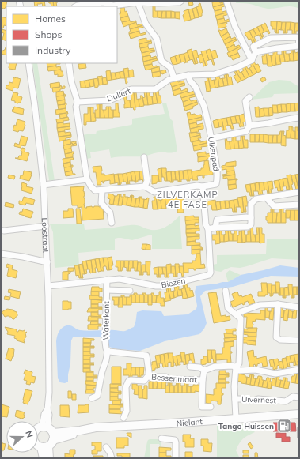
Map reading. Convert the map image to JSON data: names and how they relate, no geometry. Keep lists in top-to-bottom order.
{
  "streets": {
    "street": [
      "Dullert",
      "Ulkenpad",
      "Loostraat",
      "Biezen",
      "Waterkant",
      "Bessenmaat",
      "Uivernest",
      "Nielant"
    ]
  },
  "crossings": [
    ["Dullert", "Ulkenpad"],
    ["Ulkenpad", "Biezen"],
    ["Loostraat", "Biezen"],
    ["Loostraat", "Nielant"],
    ["Biezen", "Waterkant"],
    ["Waterkant", "Bessenmaat"]
  ],
  "districts": ["ZILVERKAMP 4E FASE"],
  "places": {
    "fuel station": ["Tango Huissen"]
  },
  "legend": ["Homes", "Shops", "Industry"],
  "north": "right"
}
